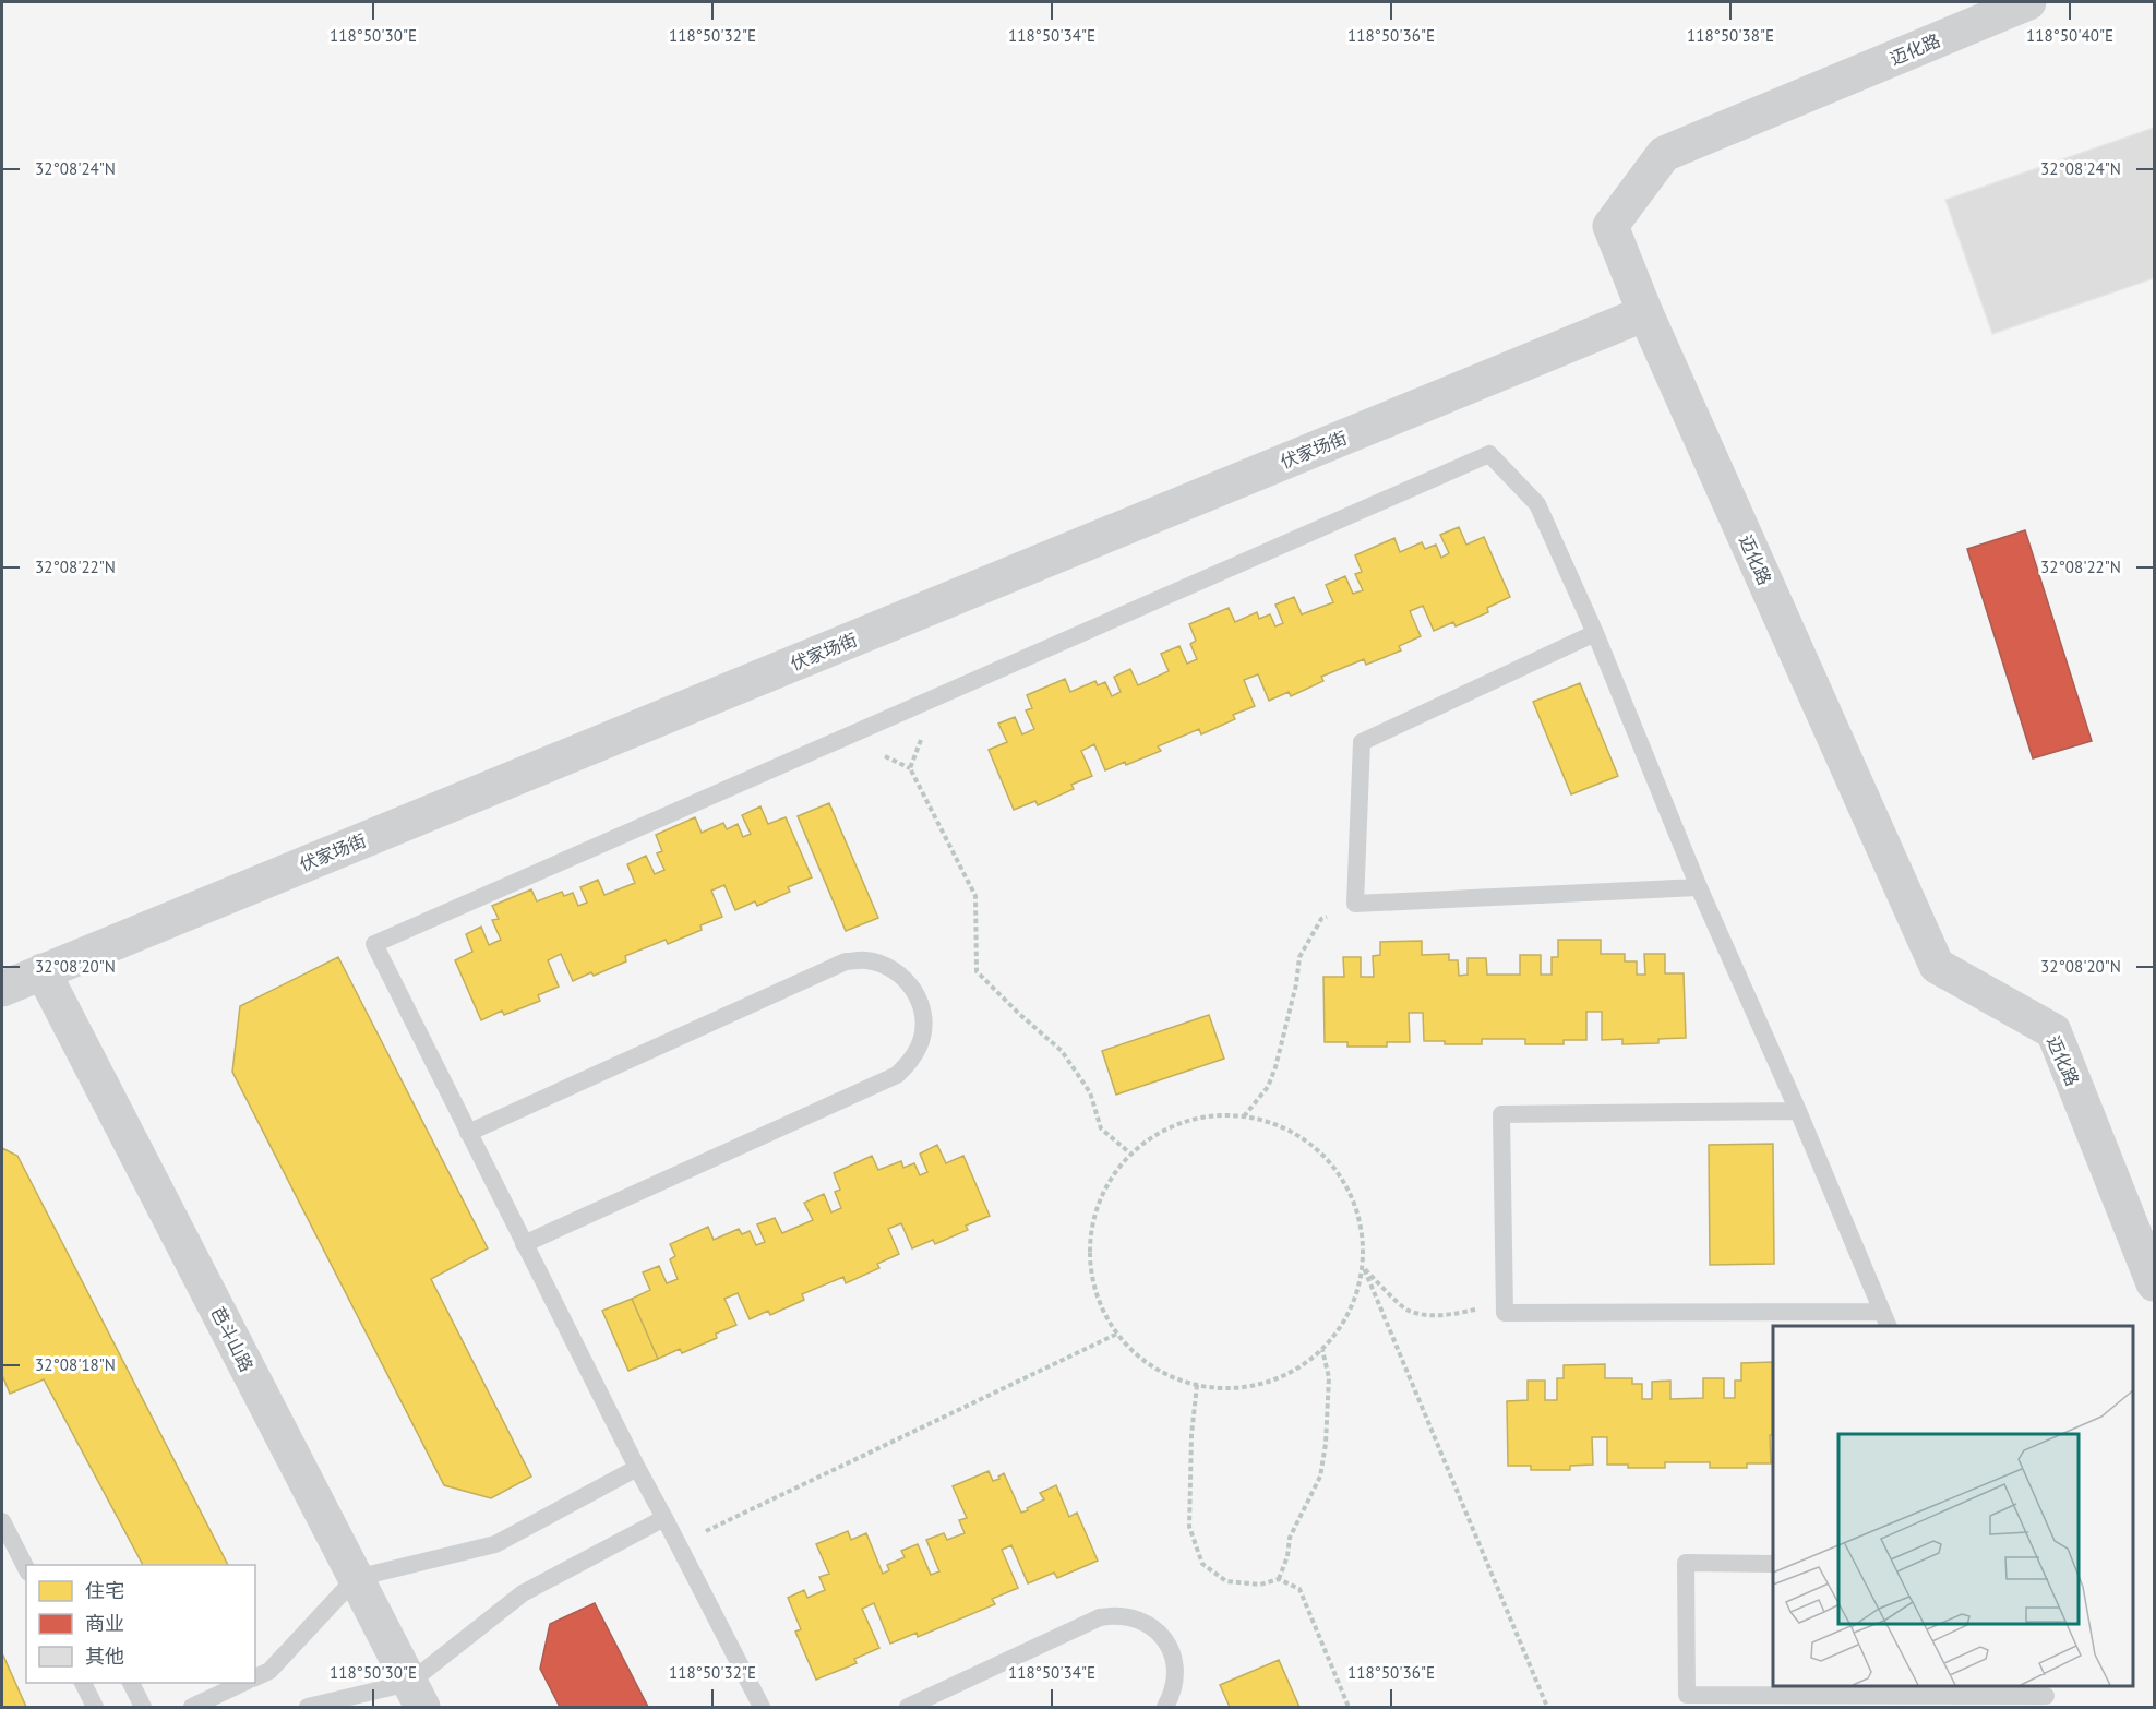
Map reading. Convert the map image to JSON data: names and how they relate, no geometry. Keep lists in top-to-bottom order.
{
  "streets": {
    "street": ["迈化路", "伏家场街", "芭斗山路"]
  },
  "crossings": [
    ["迈化路", "伏家场街"],
    ["伏家场街", "芭斗山路"]
  ],
  "legend": ["住宅", "商业", "其他"],
  "coordinates": [
    "118°50'30\"E",
    "118°50'32\"E",
    "118°50'34\"E",
    "118°50'36\"E",
    "118°50'38\"E",
    "118°50'40\"E",
    "32°08'24\"N",
    "32°08'22\"N",
    "32°08'20\"N",
    "32°08'18\"N"
  ]
}
